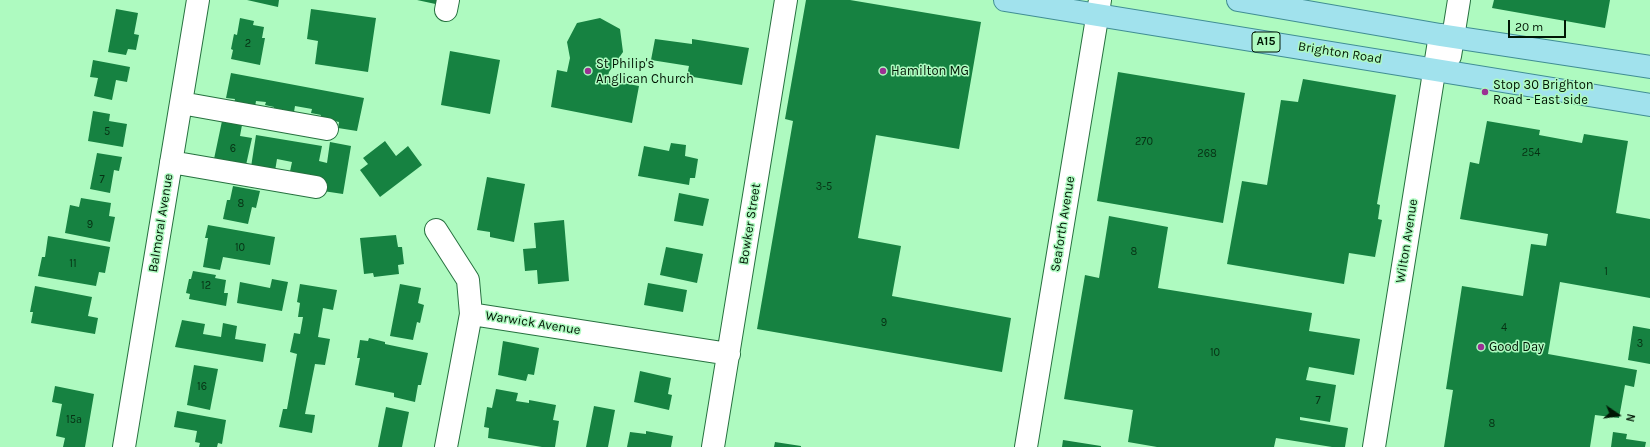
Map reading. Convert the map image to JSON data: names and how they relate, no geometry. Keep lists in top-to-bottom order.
{
  "streets": {
    "main road": ["A15", "Brighton Road"],
    "street": [
      "Balmoral Avenue",
      "Bowker Street",
      "Seaforth Avenue",
      "Wilton Avenue",
      "Warwick Avenue"
    ]
  },
  "crossings": [
    ["Brighton Road", "Seaforth Avenue"],
    ["Brighton Road", "Wilton Avenue"],
    ["Bowker Street", "Warwick Avenue"]
  ],
  "places": [
    "St Philip's Anglican Church",
    "Hamilton MG",
    "Stop 30 Brighton Road - East side",
    "Good Day"
  ],
  "house_numbers": [
    "2",
    "5",
    "270",
    "6",
    "254",
    "268",
    "7",
    "3-5",
    "8",
    "9",
    "10",
    "8",
    "11",
    "1",
    "12",
    "9",
    "4",
    "3",
    "10",
    "16",
    "7",
    "15a",
    "8"
  ],
  "scale_bar": "20 m",
  "north": "right"
}
